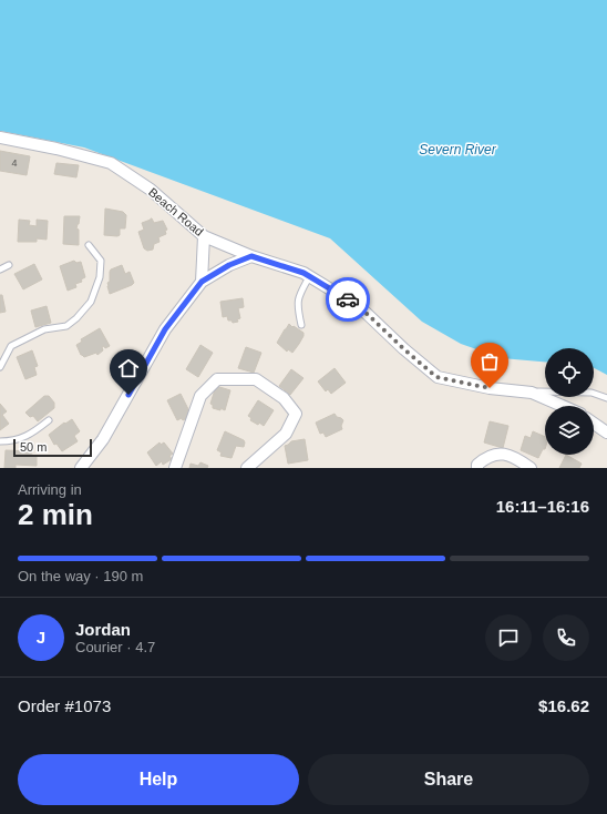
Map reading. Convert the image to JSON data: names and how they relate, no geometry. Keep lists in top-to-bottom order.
{
  "streets": {
    "street": ["Beach Road"]
  },
  "water": ["Severn River"],
  "house_numbers": ["4"],
  "scale_bar": "50 m",
  "page": {
    "scale": "50 m",
    "heading": ["2 min", "Arriving in", "16:11–16:16"],
    "panel": [
      "Jordan",
      "Courier · 4.7",
      "Order #1073",
      "$16.62"
    ],
    "bar": "On the way · 190 m",
    "round": "J",
    "buttons": ["Help", "Share"]
  }
}
